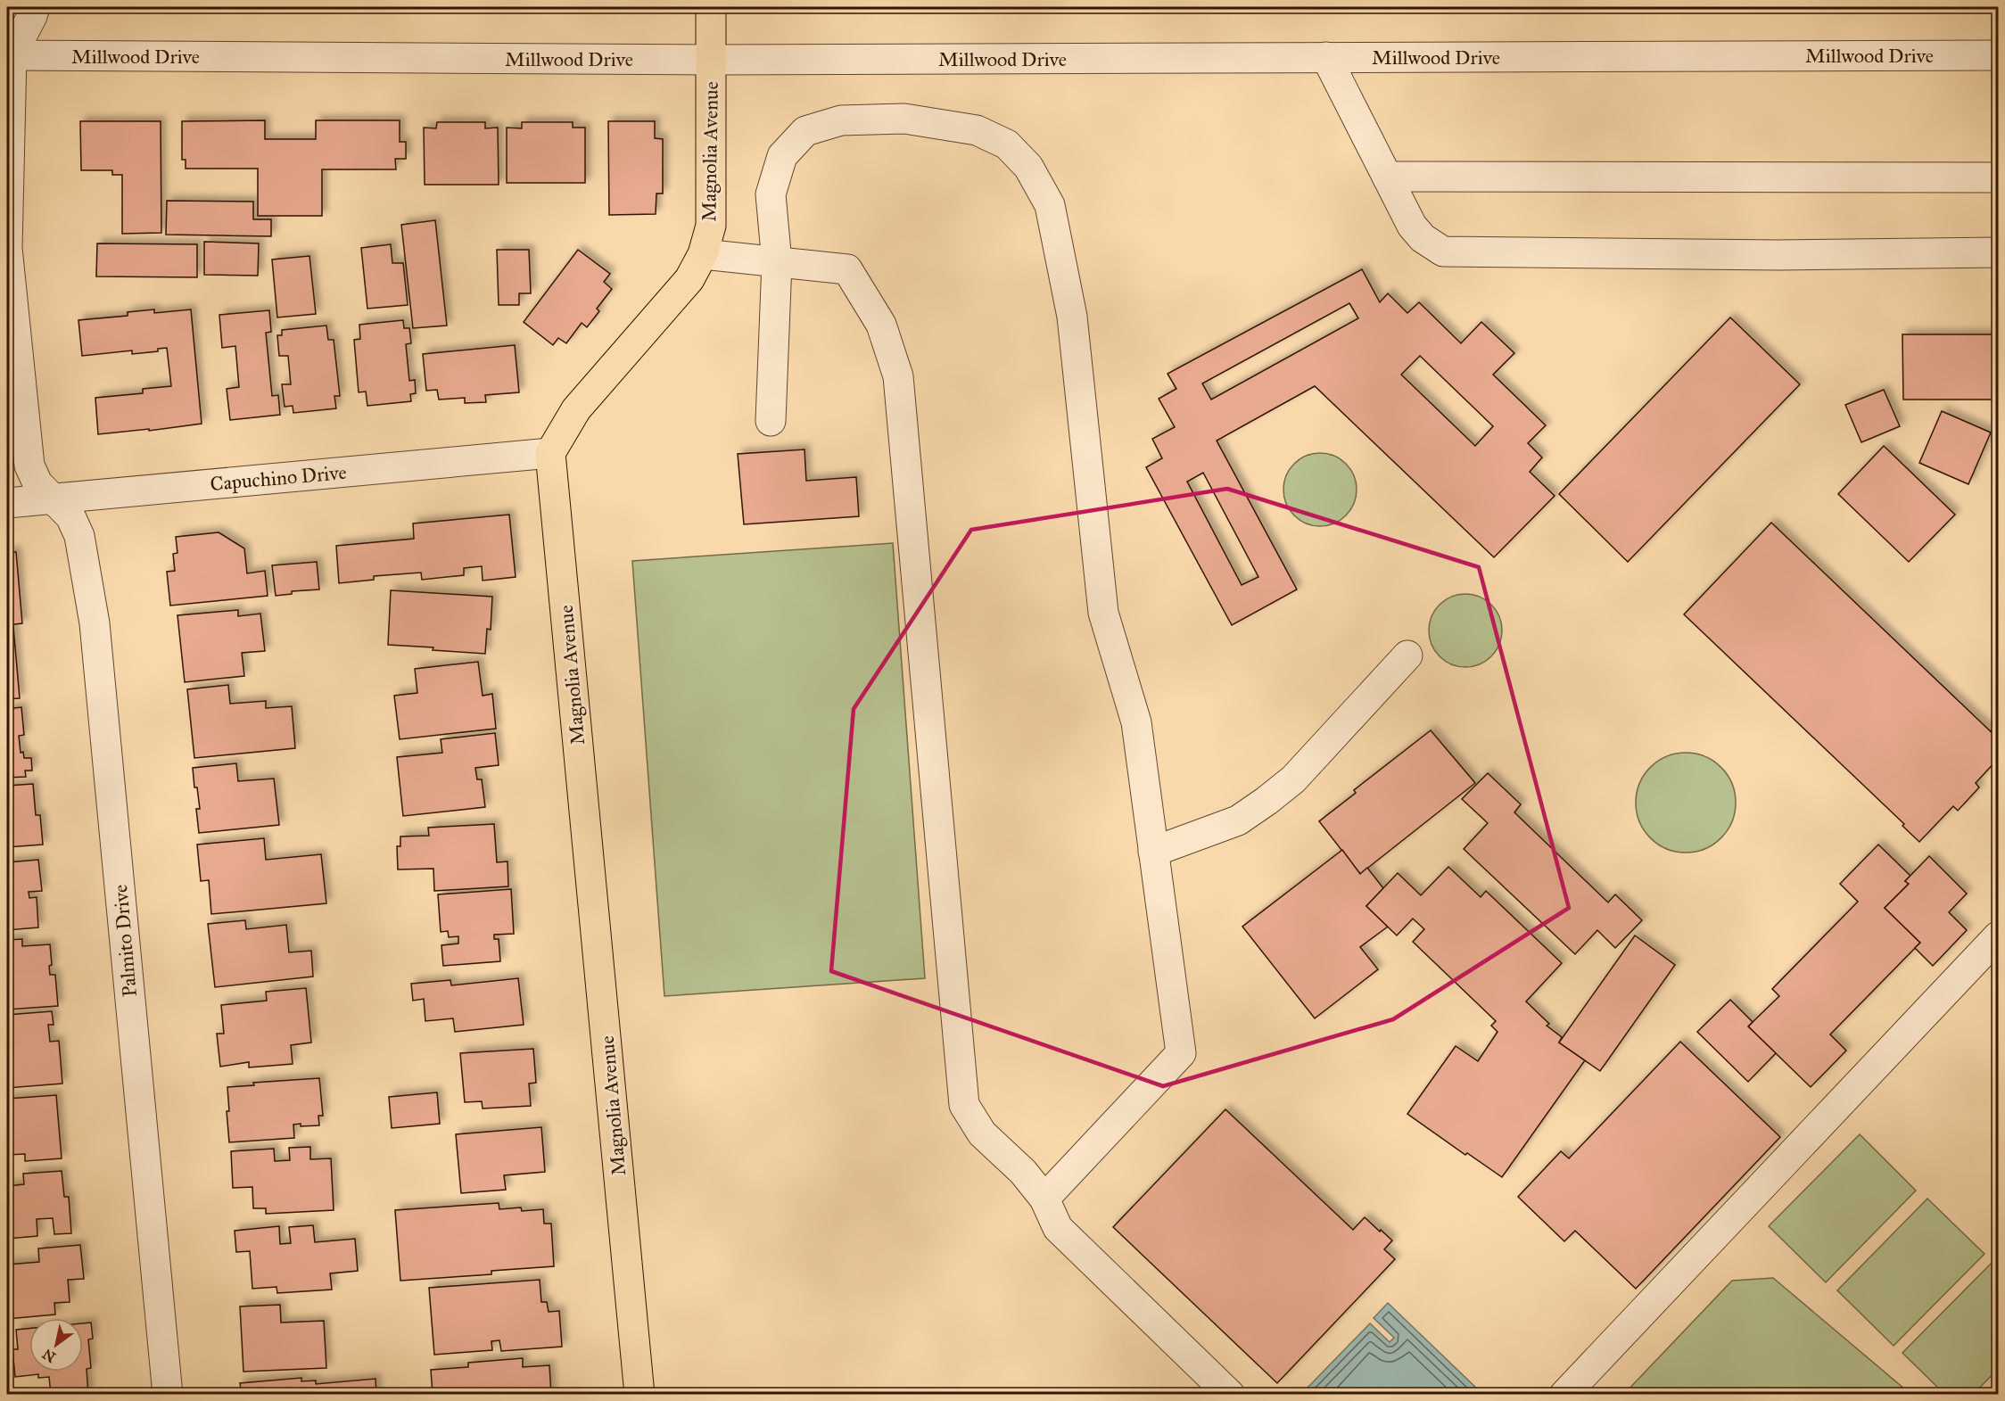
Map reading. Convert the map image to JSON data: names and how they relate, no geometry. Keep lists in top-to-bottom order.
{
  "streets": {
    "main road": ["Magnolia Avenue"],
    "street": ["Millwood Drive", "Capuchino Drive", "Palmito Drive"]
  },
  "crossings": [
    ["Millwood Drive", "Magnolia Avenue"],
    ["Millwood Drive", "Palmito Drive"],
    ["Magnolia Avenue", "Capuchino Drive"],
    ["Capuchino Drive", "Palmito Drive"]
  ],
  "north": "bottom left"
}
